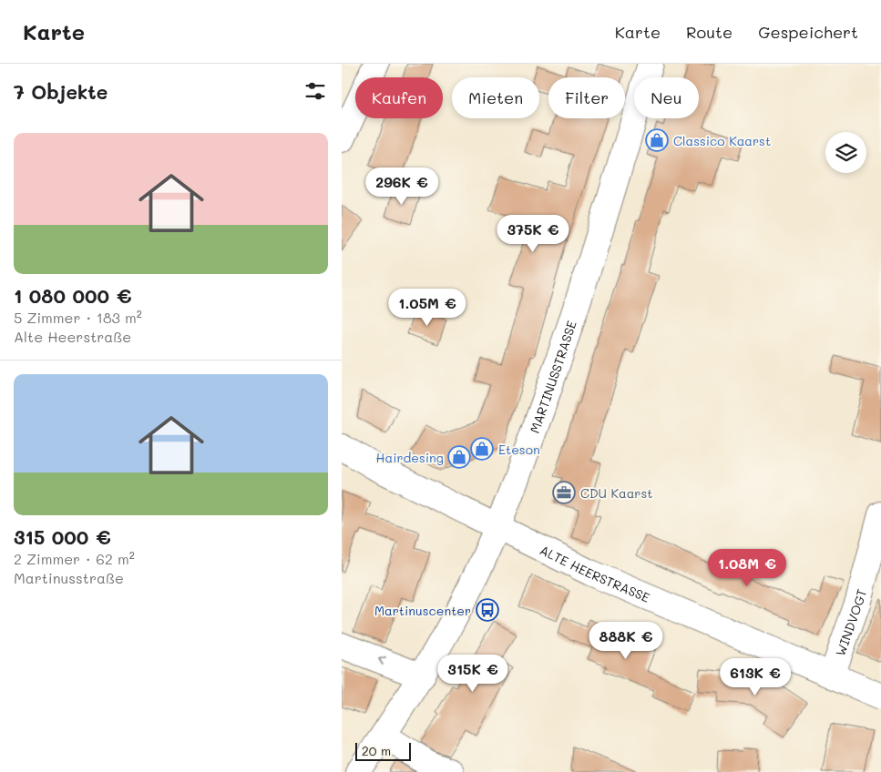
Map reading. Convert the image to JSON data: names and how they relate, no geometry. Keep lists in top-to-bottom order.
{
  "streets": {
    "street": ["MARTINUSSTRASSE", "ALTE HEERSTRASSE", "WINDVOGT"]
  },
  "crossings": [
    ["MARTINUSSTRASSE", "ALTE HEERSTRASSE"],
    ["ALTE HEERSTRASSE", "WINDVOGT"]
  ],
  "places": {
    "shop": ["Classico Kaarst", "Eteson", "Hairdesing"],
    "office": ["CDU Kaarst"],
    "bus stop": ["Martinuscenter"]
  },
  "scale_bar": "20 m",
  "page": {
    "header": "Karte",
    "nav": ["Karte", "Route", "Gespeichert"],
    "heading": "7 Objekte",
    "chip": [
      "Kaufen",
      "Mieten",
      "Filter",
      "Neu"
    ],
    "list": [
      {
        "name": "1 080 000 €",
        "note": "5 Zimmer · 183 m² · Alte Heerstraße"
      },
      {
        "name": "315 000 €",
        "note": "2 Zimmer · 62 m² · Martinusstraße"
      }
    ],
    "price": [
      "296K €",
      "375K €",
      "1.05M €",
      "1.08M €",
      "888K €",
      "315K €",
      "613K €"
    ],
    "scale": "20 m"
  }
}
